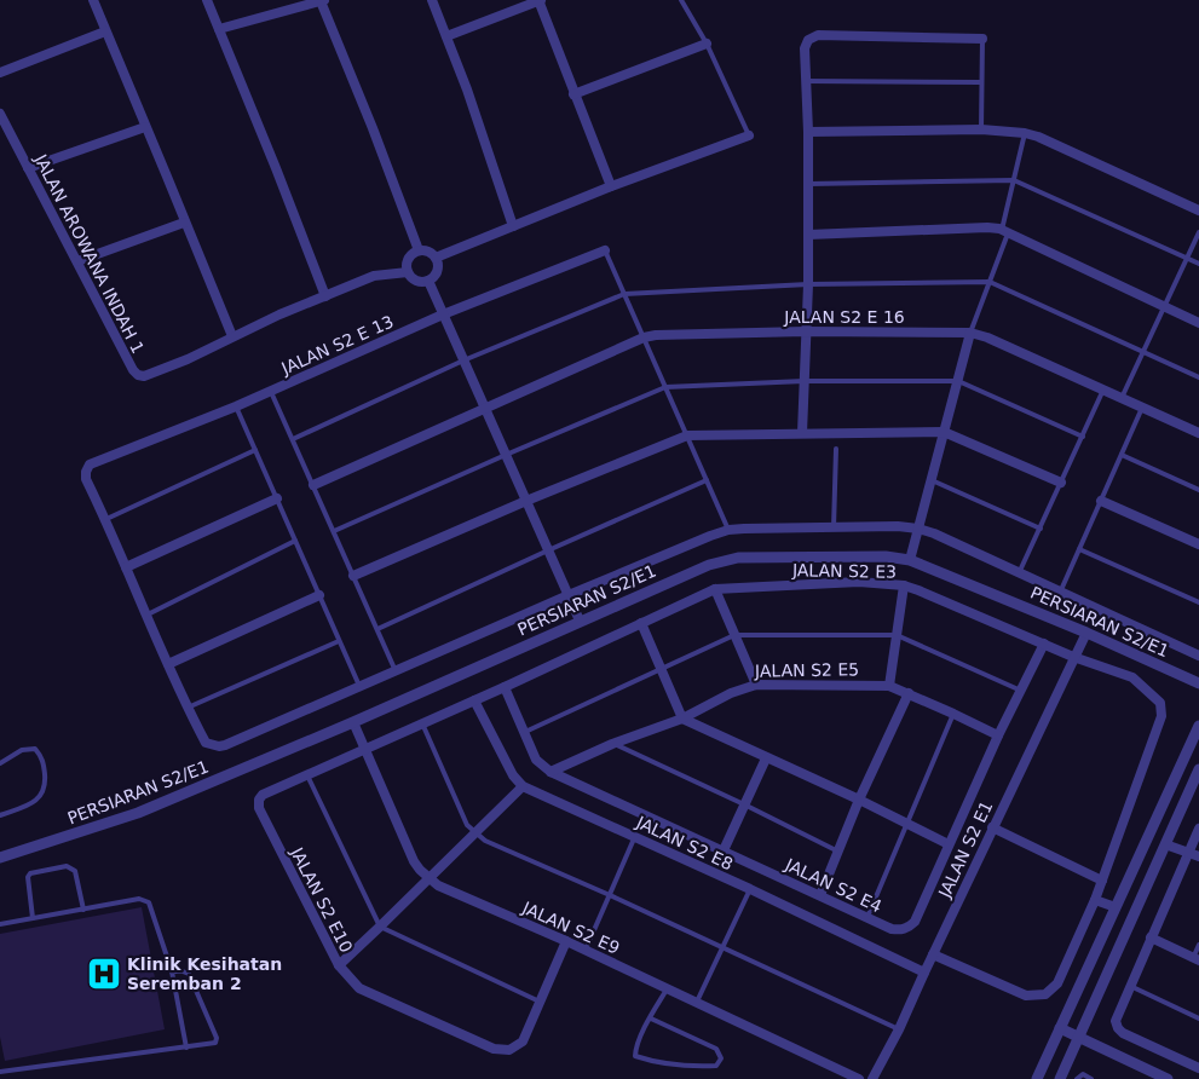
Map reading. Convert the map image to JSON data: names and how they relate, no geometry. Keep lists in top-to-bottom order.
{
  "streets": {
    "street": [
      "JALAN AROWANA INDAH 1",
      "JALAN S2 E 16",
      "JALAN S2 E 13",
      "JALAN S2 E3",
      "PERSIARAN S2/E1",
      "JALAN S2 E5",
      "JALAN S2 E8",
      "JALAN S2 E1",
      "JALAN S2 E4",
      "JALAN S2 E10",
      "JALAN S2 E9"
    ]
  },
  "crossings": [
    ["JALAN S2 E3", "JALAN S2 E1"],
    ["JALAN S2 E3", "JALAN S2 E4"],
    ["JALAN S2 E3", "JALAN S2 E10"],
    ["JALAN S2 E3", "JALAN S2 E9"],
    ["PERSIARAN S2/E1", "JALAN S2 E1"],
    ["PERSIARAN S2/E1", "JALAN S2 E9"],
    ["JALAN S2 E5", "JALAN S2 E4"],
    ["JALAN S2 E8", "JALAN S2 E1"],
    ["JALAN S2 E10", "JALAN S2 E9"]
  ],
  "places": {
    "hospital": ["Klinik Kesihatan Seremban 2"]
  }
}
